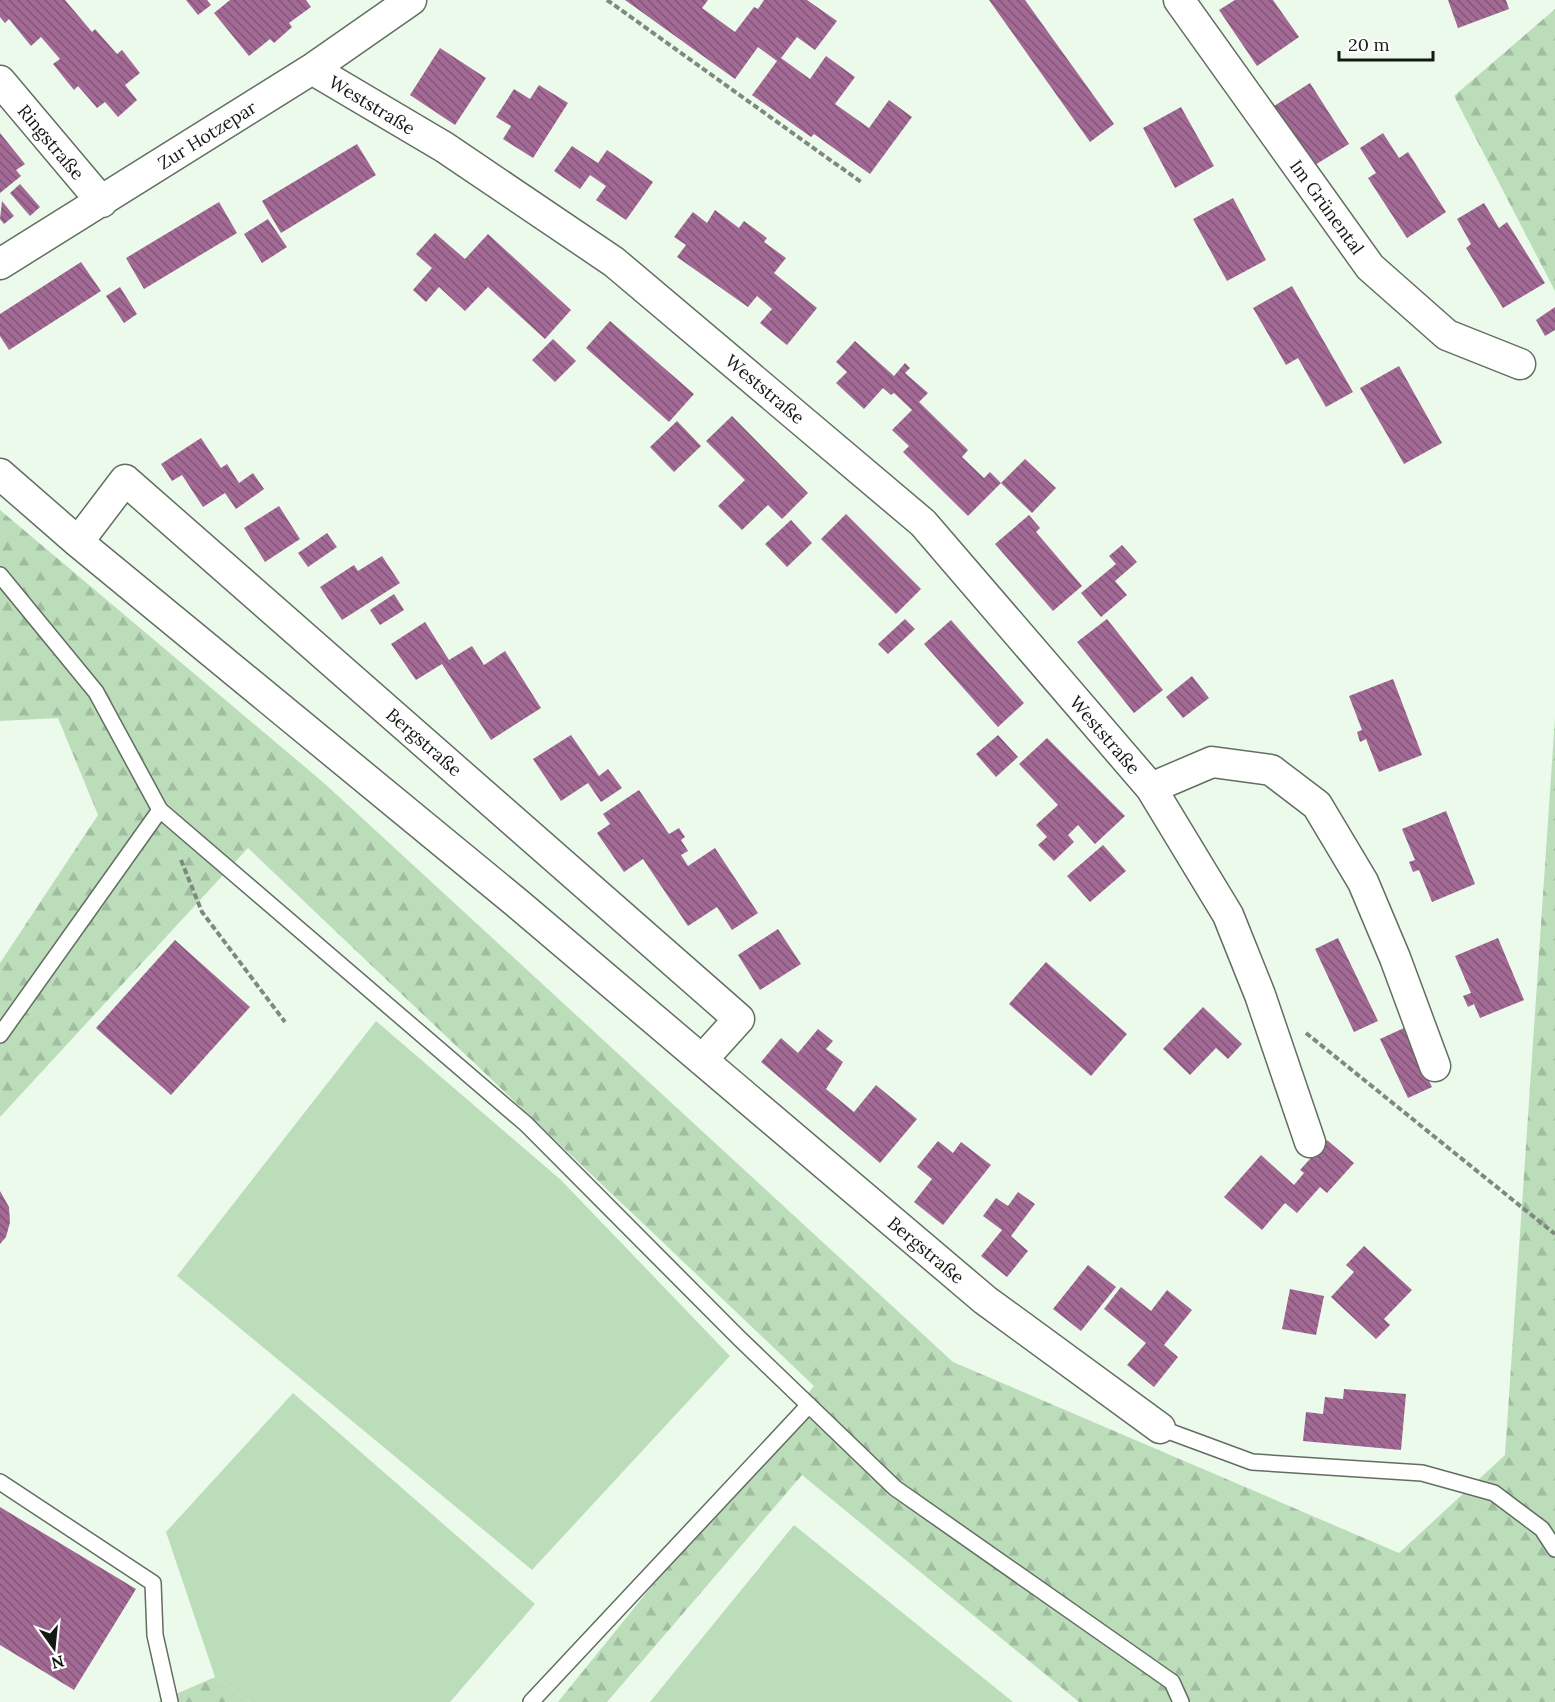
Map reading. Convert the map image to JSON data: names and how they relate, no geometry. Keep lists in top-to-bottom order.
{
  "streets": {
    "street": [
      "Weststraße",
      "Zur Hotzepar",
      "Ringstraße",
      "Im Grünental",
      "Bergstraße"
    ]
  },
  "crossings": [
    ["Weststraße", "Zur Hotzepar"],
    ["Zur Hotzepar", "Ringstraße"]
  ],
  "scale_bar": "20 m",
  "north": "bottom"
}
